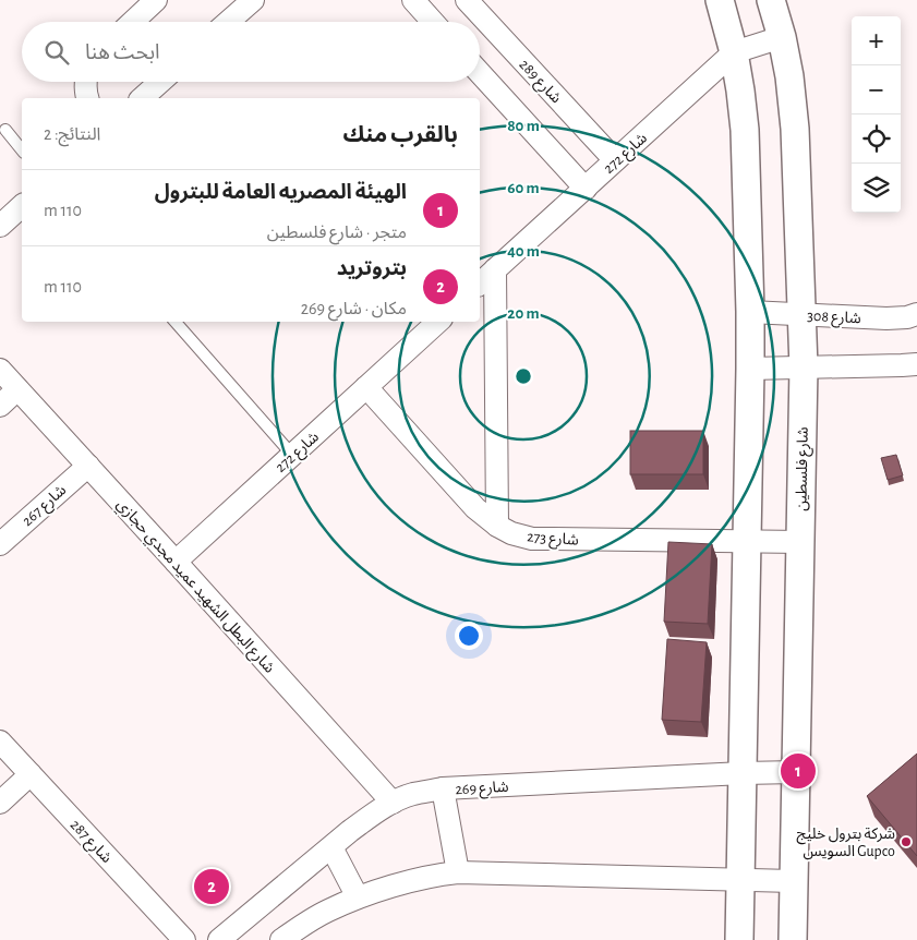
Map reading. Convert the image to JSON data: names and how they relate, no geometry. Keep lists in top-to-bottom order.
{
  "streets": {
    "street": [
      "شارع 289",
      "شارع 272",
      "شارع 308",
      "شارع فلسطين",
      "شارع 267",
      "شارع 273",
      "شارع البطل الشهيد عميد مجدي حجازي",
      "شارع 269",
      "شارع 287"
    ]
  },
  "crossings": [
    ["شارع 289", "شارع 272"],
    ["شارع 272", "شارع فلسطين"],
    ["شارع 272", "شارع 273"],
    ["شارع 272", "شارع البطل الشهيد عميد مجدي حجازي"],
    ["شارع 308", "شارع فلسطين"],
    ["شارع فلسطين", "شارع 273"],
    ["شارع فلسطين", "شارع 269"],
    ["شارع 267", "شارع البطل الشهيد عميد مجدي حجازي"],
    ["شارع البطل الشهيد عميد مجدي حجازي", "شارع 269"]
  ],
  "places": ["شركة بترول خليج السويس Gupco"],
  "page": {
    "map_buttons": ["+", "−"],
    "search": "ابحث هنا",
    "heading": ["بالقرب منك", "النتائج: 2"],
    "list": [
      {
        "mark": "1",
        "name": "الهيئة المصريه العامة للبترول",
        "note": "متجر · شارع فلسطين",
        "value": "110 m"
      },
      {
        "mark": "2",
        "name": "بتروتريد",
        "note": "مكان · شارع 269",
        "value": "110 m"
      }
    ],
    "pins": ["1", "2"]
  },
  "rings": [
    "80 m",
    "60 m",
    "40 m",
    "20 m"
  ]
}
